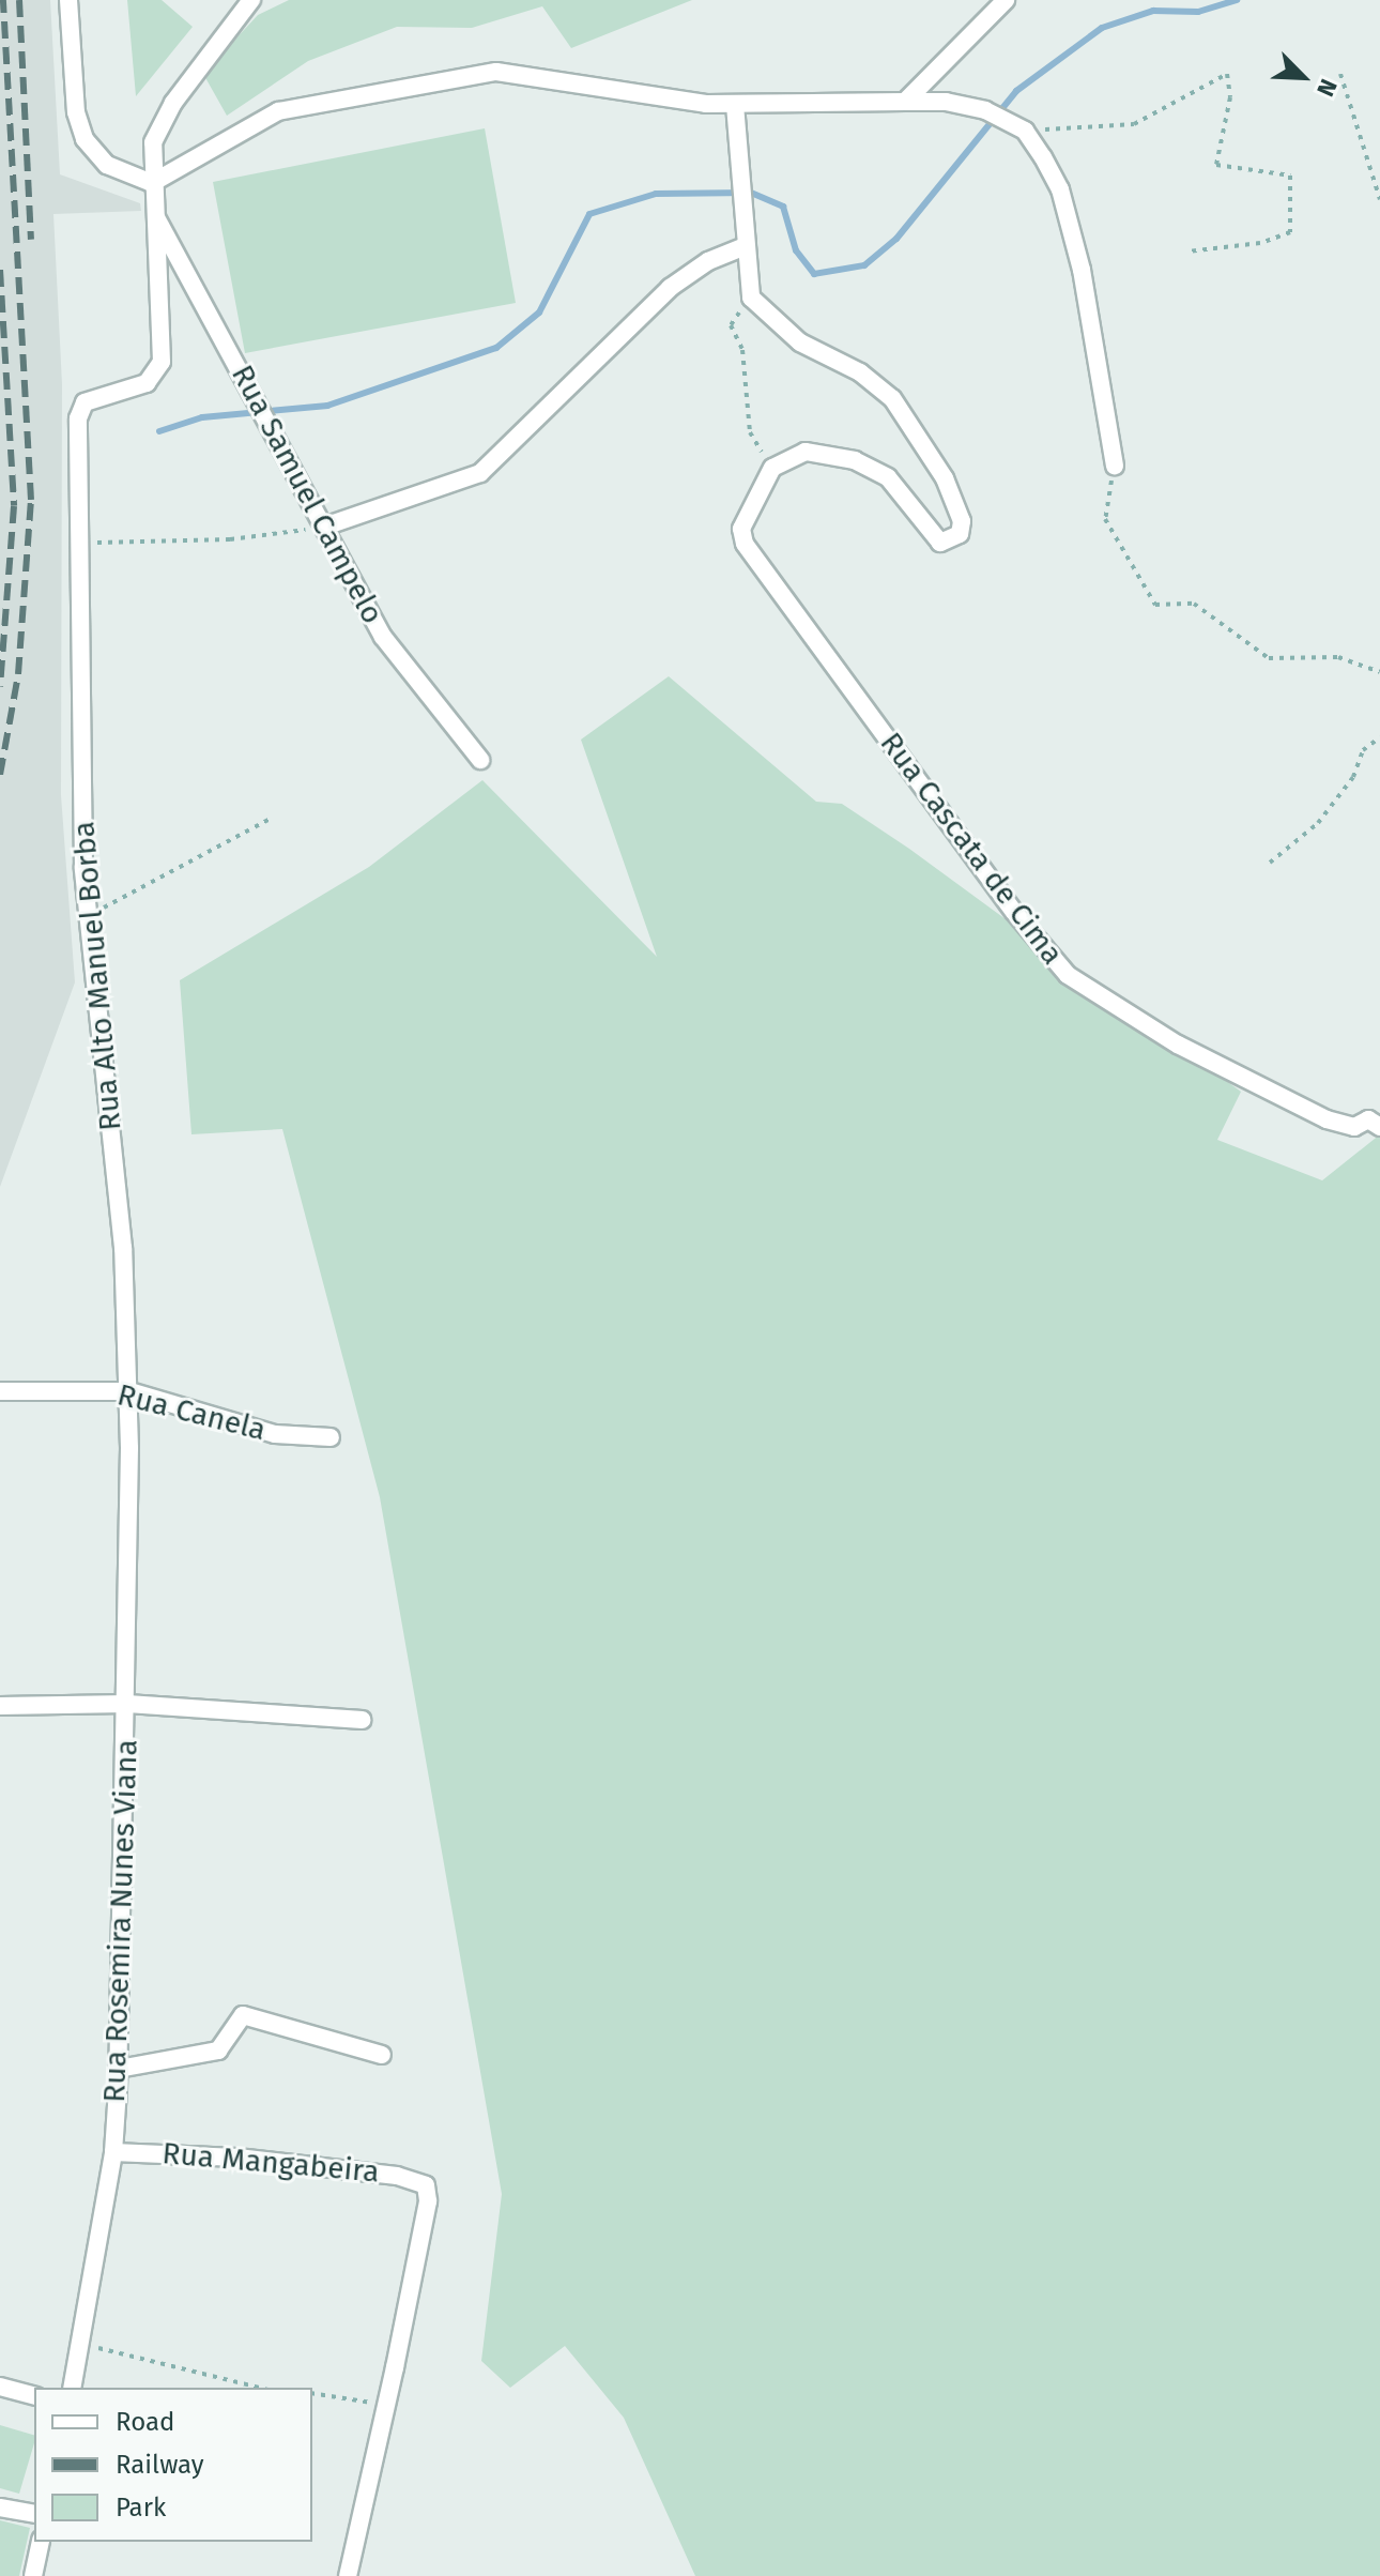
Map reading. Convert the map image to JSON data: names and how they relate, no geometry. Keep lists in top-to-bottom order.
{
  "streets": {
    "street": [
      "Rua Samuel Campelo",
      "Rua Cascata de Cima",
      "Rua Alto Manuel Borba",
      "Rua Canela",
      "Rua Rosemira Nunes Viana",
      "Rua Mangabeira"
    ]
  },
  "crossings": [
    ["Rua Samuel Campelo", "Rua Alto Manuel Borba"],
    ["Rua Alto Manuel Borba", "Rua Canela"],
    ["Rua Alto Manuel Borba", "Rua Rosemira Nunes Viana"],
    ["Rua Rosemira Nunes Viana", "Rua Mangabeira"]
  ],
  "legend": ["Road", "Railway", "Park"],
  "north": "bottom right"
}
